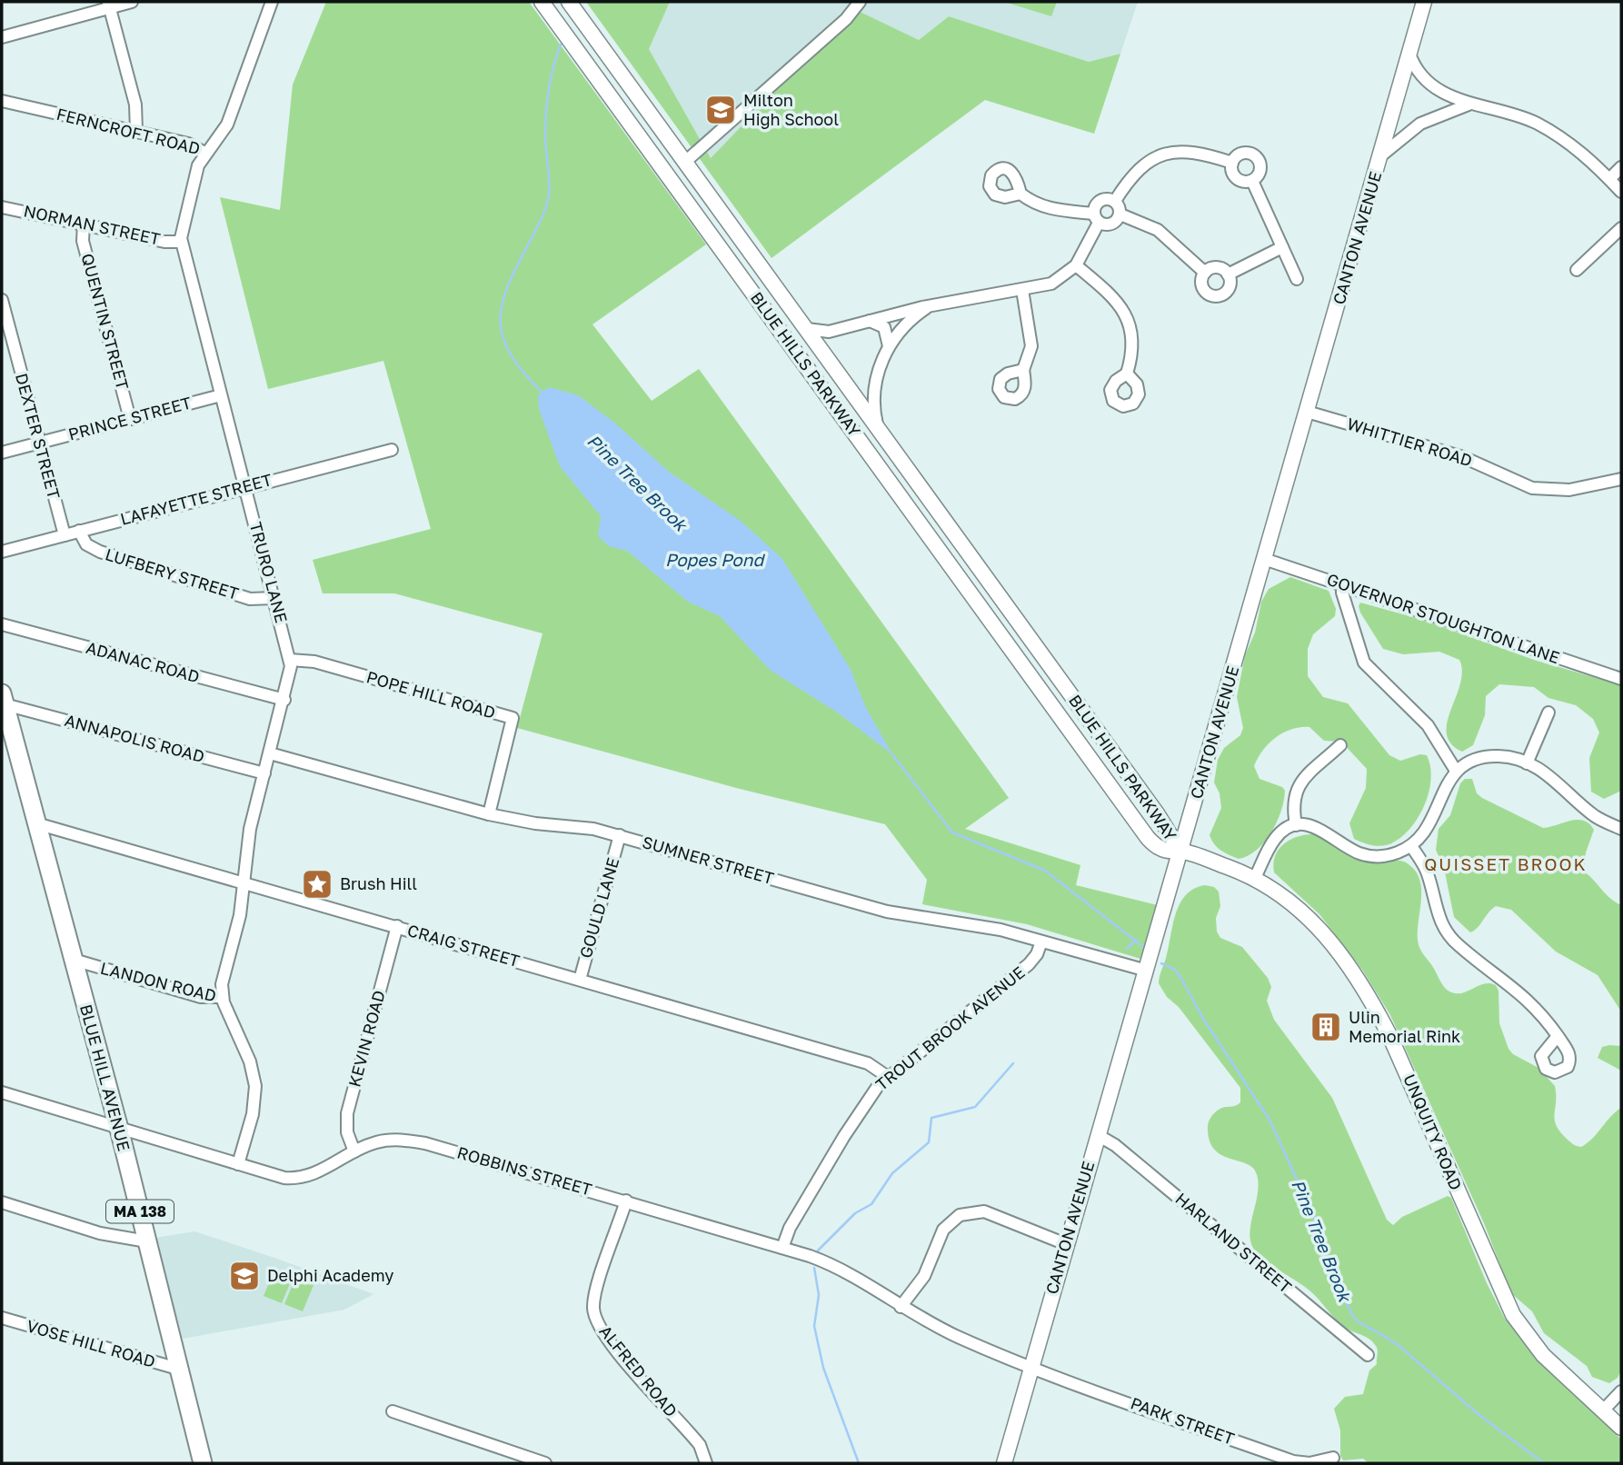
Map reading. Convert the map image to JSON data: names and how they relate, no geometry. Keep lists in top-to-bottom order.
{
  "streets": {
    "highway": ["BLUE HILL AVENUE", "MA 138"],
    "main road": ["CANTON AVENUE", "BLUE HILLS PARKWAY", "UNQUITY ROAD"],
    "street": [
      "FERNCROFT ROAD",
      "NORMAN STREET",
      "QUENTIN STREET",
      "PRINCE STREET",
      "DEXTER STREET",
      "WHITTIER ROAD",
      "LAFAYETTE STREET",
      "TRURO LANE",
      "LUFBERY STREET",
      "GOVERNOR STOUGHTON LANE",
      "ADANAC ROAD",
      "POPE HILL ROAD",
      "ANNAPOLIS ROAD",
      "SUMNER STREET",
      "GOULD LANE",
      "CRAIG STREET",
      "LANDON ROAD",
      "TROUT BROOK AVENUE",
      "KEVIN ROAD",
      "ROBBINS STREET",
      "HARLAND STREET",
      "VOSE HILL ROAD",
      "ALFRED ROAD",
      "PARK STREET"
    ]
  },
  "crossings": [
    ["FERNCROFT ROAD", "TRURO LANE"],
    ["NORMAN STREET", "QUENTIN STREET"],
    ["NORMAN STREET", "TRURO LANE"],
    ["CANTON AVENUE", "BLUE HILLS PARKWAY"],
    ["CANTON AVENUE", "WHITTIER ROAD"],
    ["CANTON AVENUE", "GOVERNOR STOUGHTON LANE"],
    ["CANTON AVENUE", "SUMNER STREET"],
    ["CANTON AVENUE", "UNQUITY ROAD"],
    ["CANTON AVENUE", "ROBBINS STREET"],
    ["CANTON AVENUE", "HARLAND STREET"],
    ["CANTON AVENUE", "PARK STREET"],
    ["QUENTIN STREET", "PRINCE STREET"],
    ["BLUE HILLS PARKWAY", "UNQUITY ROAD"],
    ["PRINCE STREET", "DEXTER STREET"],
    ["PRINCE STREET", "TRURO LANE"],
    ["DEXTER STREET", "LAFAYETTE STREET"],
    ["LAFAYETTE STREET", "TRURO LANE"],
    ["LAFAYETTE STREET", "LUFBERY STREET"],
    ["TRURO LANE", "LUFBERY STREET"],
    ["TRURO LANE", "ADANAC ROAD"],
    ["TRURO LANE", "POPE HILL ROAD"],
    ["TRURO LANE", "ANNAPOLIS ROAD"],
    ["TRURO LANE", "SUMNER STREET"],
    ["TRURO LANE", "CRAIG STREET"],
    ["TRURO LANE", "LANDON ROAD"],
    ["POPE HILL ROAD", "SUMNER STREET"],
    ["ANNAPOLIS ROAD", "BLUE HILL AVENUE"],
    ["SUMNER STREET", "GOULD LANE"],
    ["SUMNER STREET", "TROUT BROOK AVENUE"],
    ["GOULD LANE", "CRAIG STREET"],
    ["CRAIG STREET", "TROUT BROOK AVENUE"],
    ["CRAIG STREET", "KEVIN ROAD"],
    ["CRAIG STREET", "BLUE HILL AVENUE"],
    ["LANDON ROAD", "BLUE HILL AVENUE"],
    ["LANDON ROAD", "ROBBINS STREET"],
    ["TROUT BROOK AVENUE", "ROBBINS STREET"],
    ["KEVIN ROAD", "ROBBINS STREET"],
    ["BLUE HILL AVENUE", "ROBBINS STREET"],
    ["BLUE HILL AVENUE", "VOSE HILL ROAD"],
    ["ROBBINS STREET", "ALFRED ROAD"],
    ["ROBBINS STREET", "PARK STREET"]
  ],
  "districts": ["QUISSET BROOK"],
  "water": ["Pine Tree Brook", "Popes Pond"],
  "places": {
    "school or university": ["Milton High School", "Delphi Academy"],
    "place": ["Brush Hill"],
    "building": ["Ulin Memorial Rink"]
  }
}
